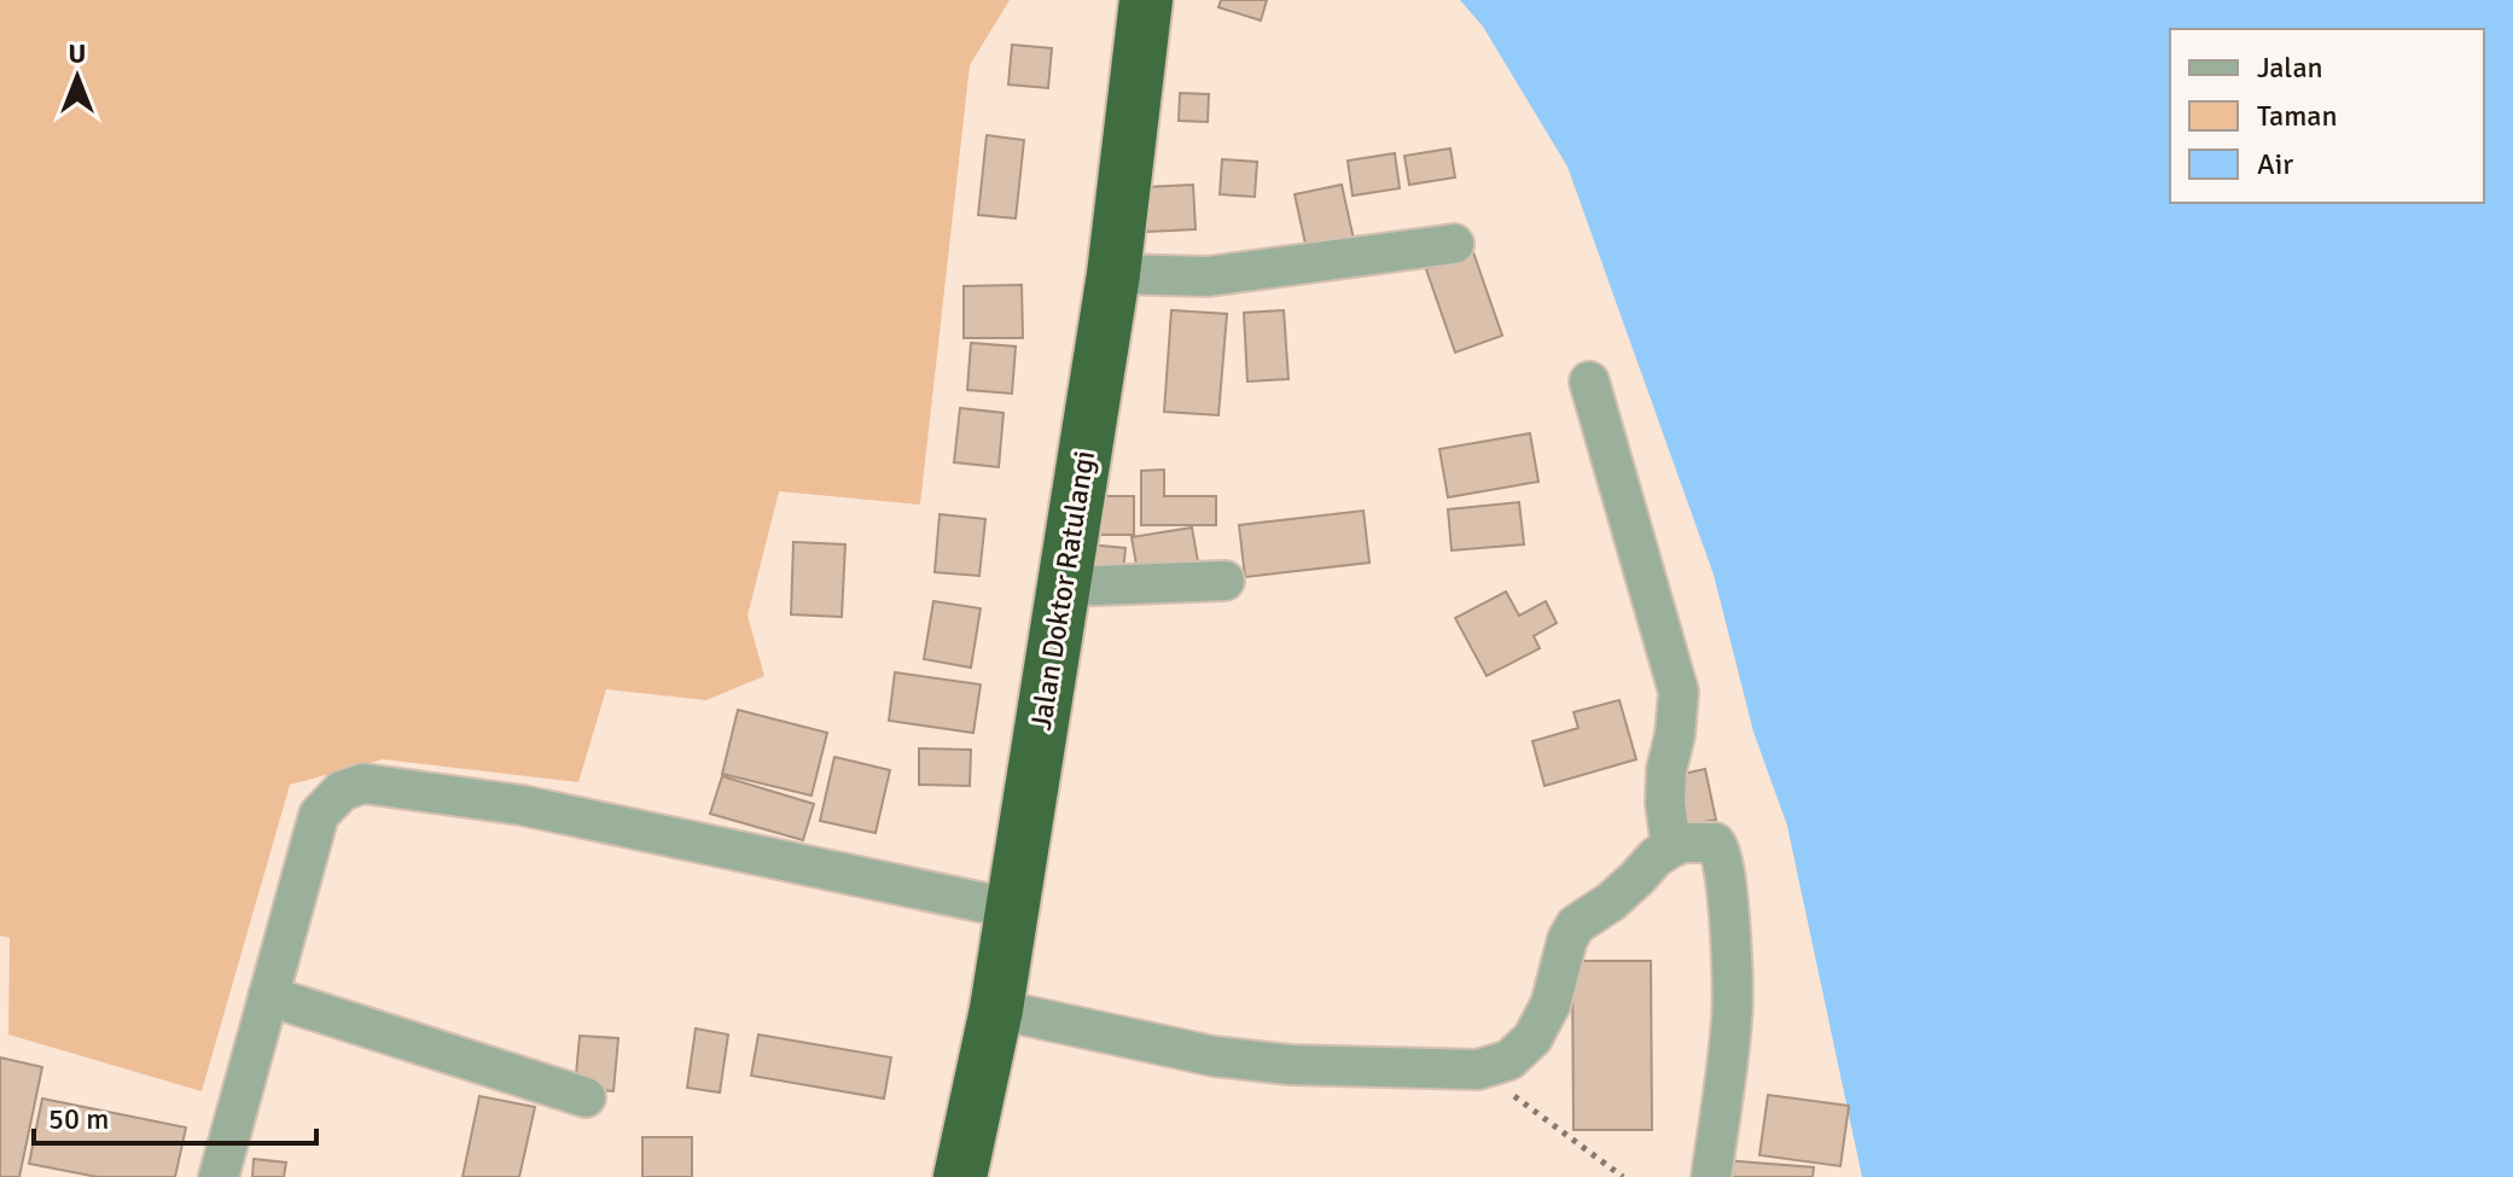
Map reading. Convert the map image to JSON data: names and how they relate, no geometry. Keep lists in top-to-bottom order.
{
  "streets": {
    "highway": ["Jalan Doktor Ratulangi"]
  },
  "legend": ["Jalan", "Taman", "Air"],
  "scale_bar": "50 m",
  "north": "top"
}
